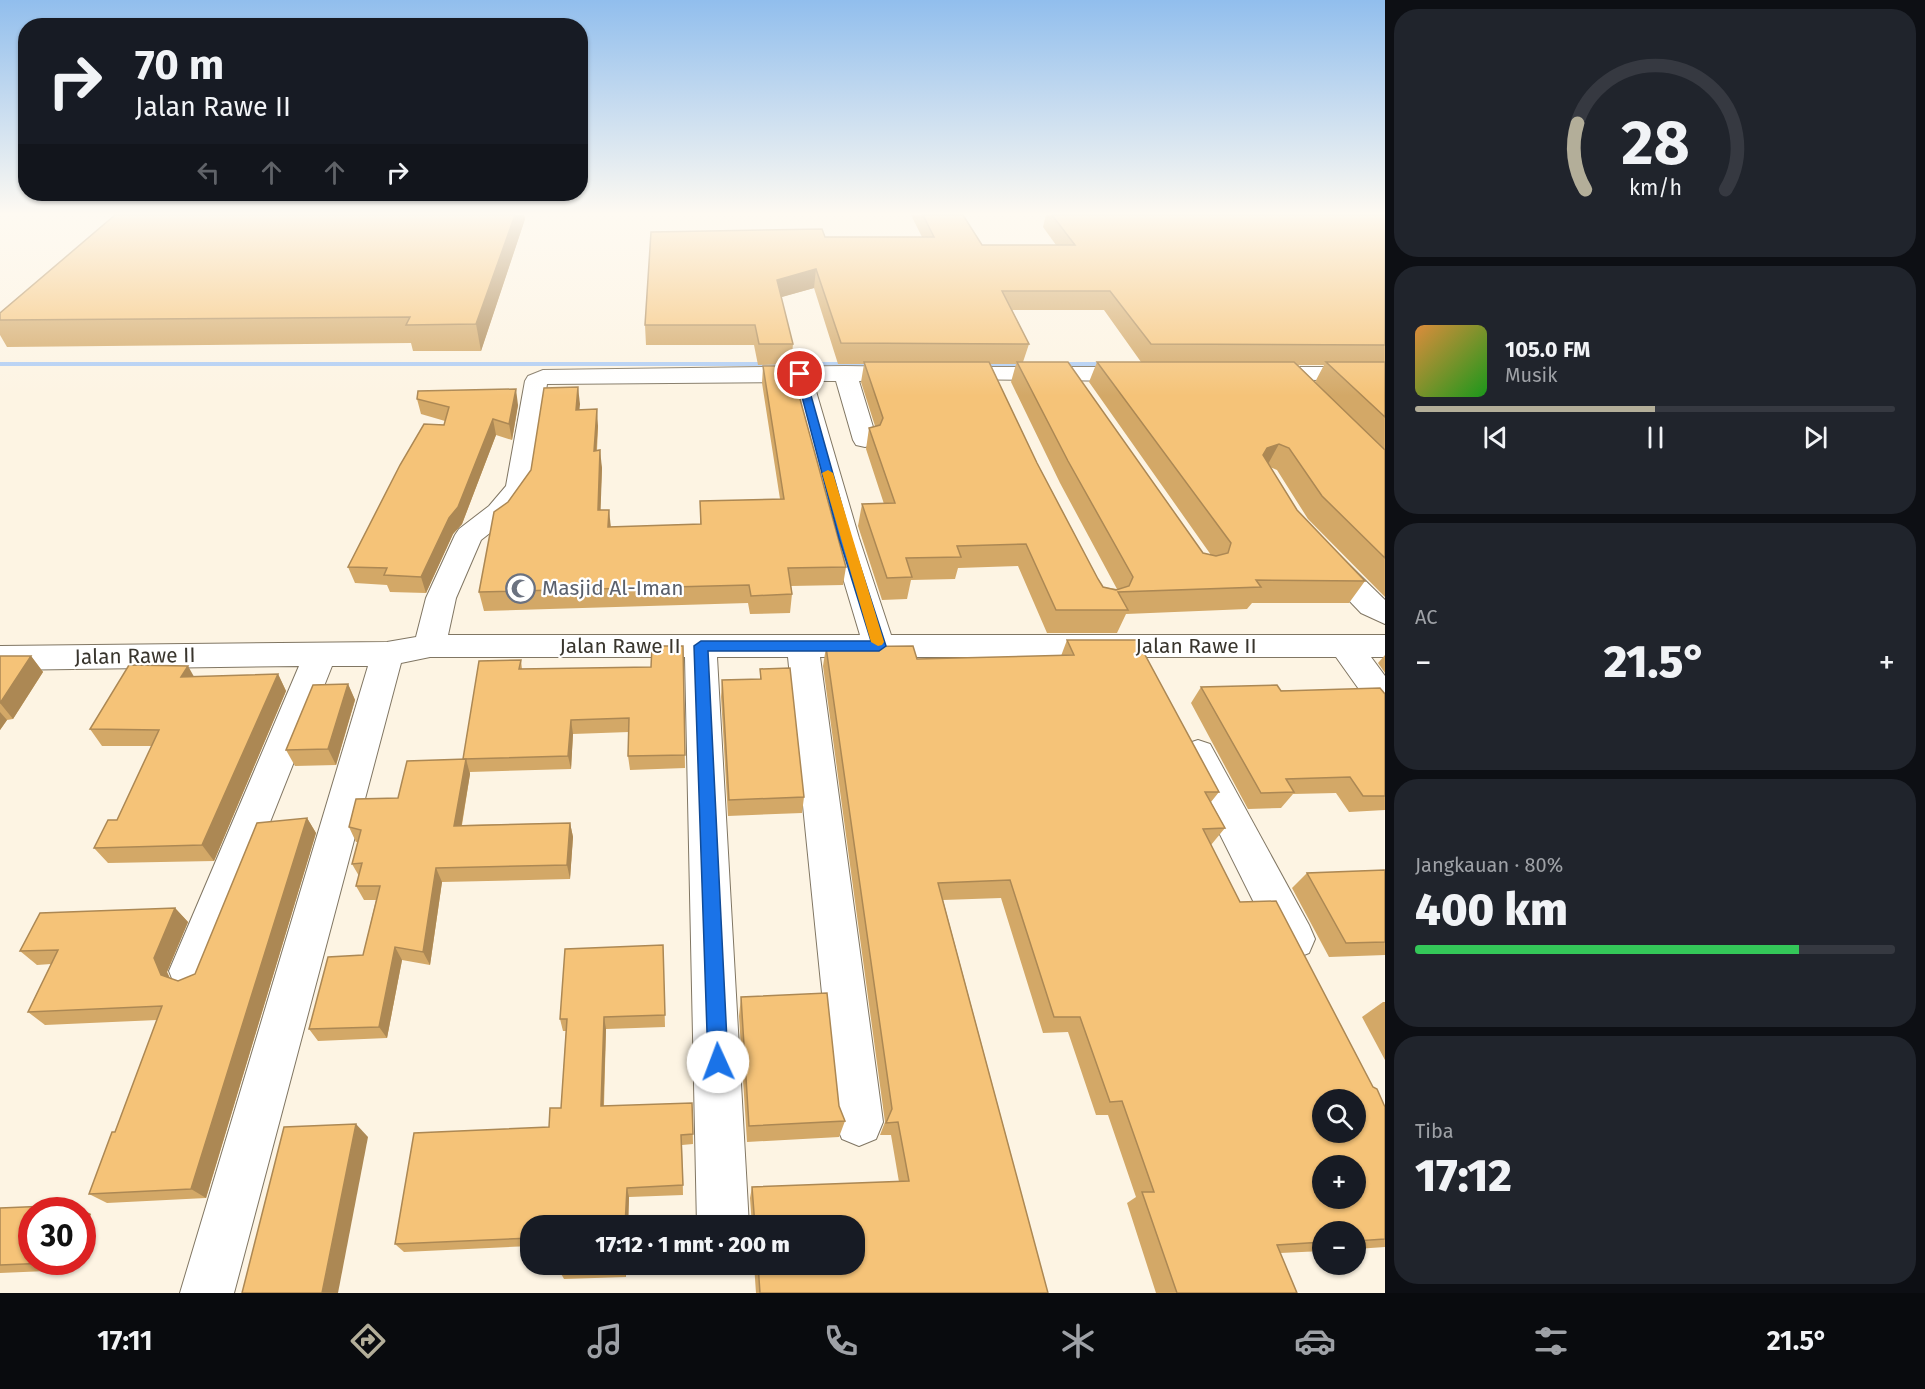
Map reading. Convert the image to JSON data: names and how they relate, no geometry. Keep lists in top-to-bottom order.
{
  "streets": {
    "street": ["Jalan Rawe II"]
  },
  "places": {
    "mosque": ["Masjid Al-Iman"]
  },
  "page": {
    "turn": ["70 m", "Jalan Rawe II"],
    "song": ["105.0 FM", "Musik"],
    "tile": [
      "AC",
      ["Jangkauan · 80%", "400 km"],
      ["Tiba", "17:12"]
    ],
    "heat": ["−", "21.5°", "+"],
    "map_buttons": ["+", "−"],
    "limit": "30",
    "trip": "17:12 · 1 mnt · 200 m",
    "tabs": ["17:11", "21.5°"],
    "gauge": ["28", "km/h"]
  }
}
